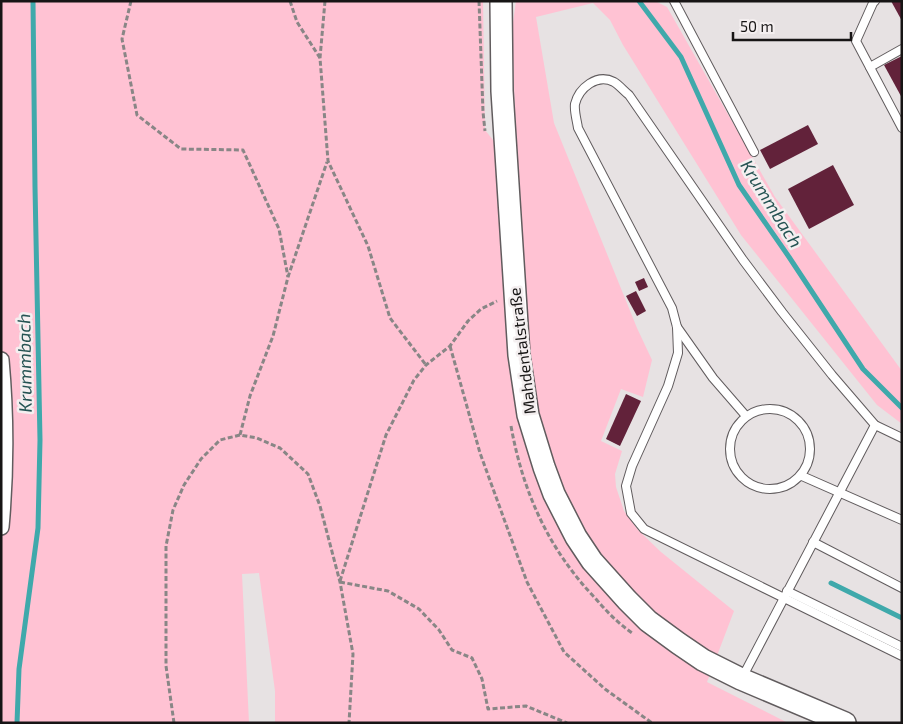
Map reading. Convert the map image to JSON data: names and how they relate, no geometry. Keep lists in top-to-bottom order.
{
  "streets": {
    "main road": ["Mahdentalstraße"]
  },
  "water": ["Krummbach"],
  "scale_bar": "50 m"
}
